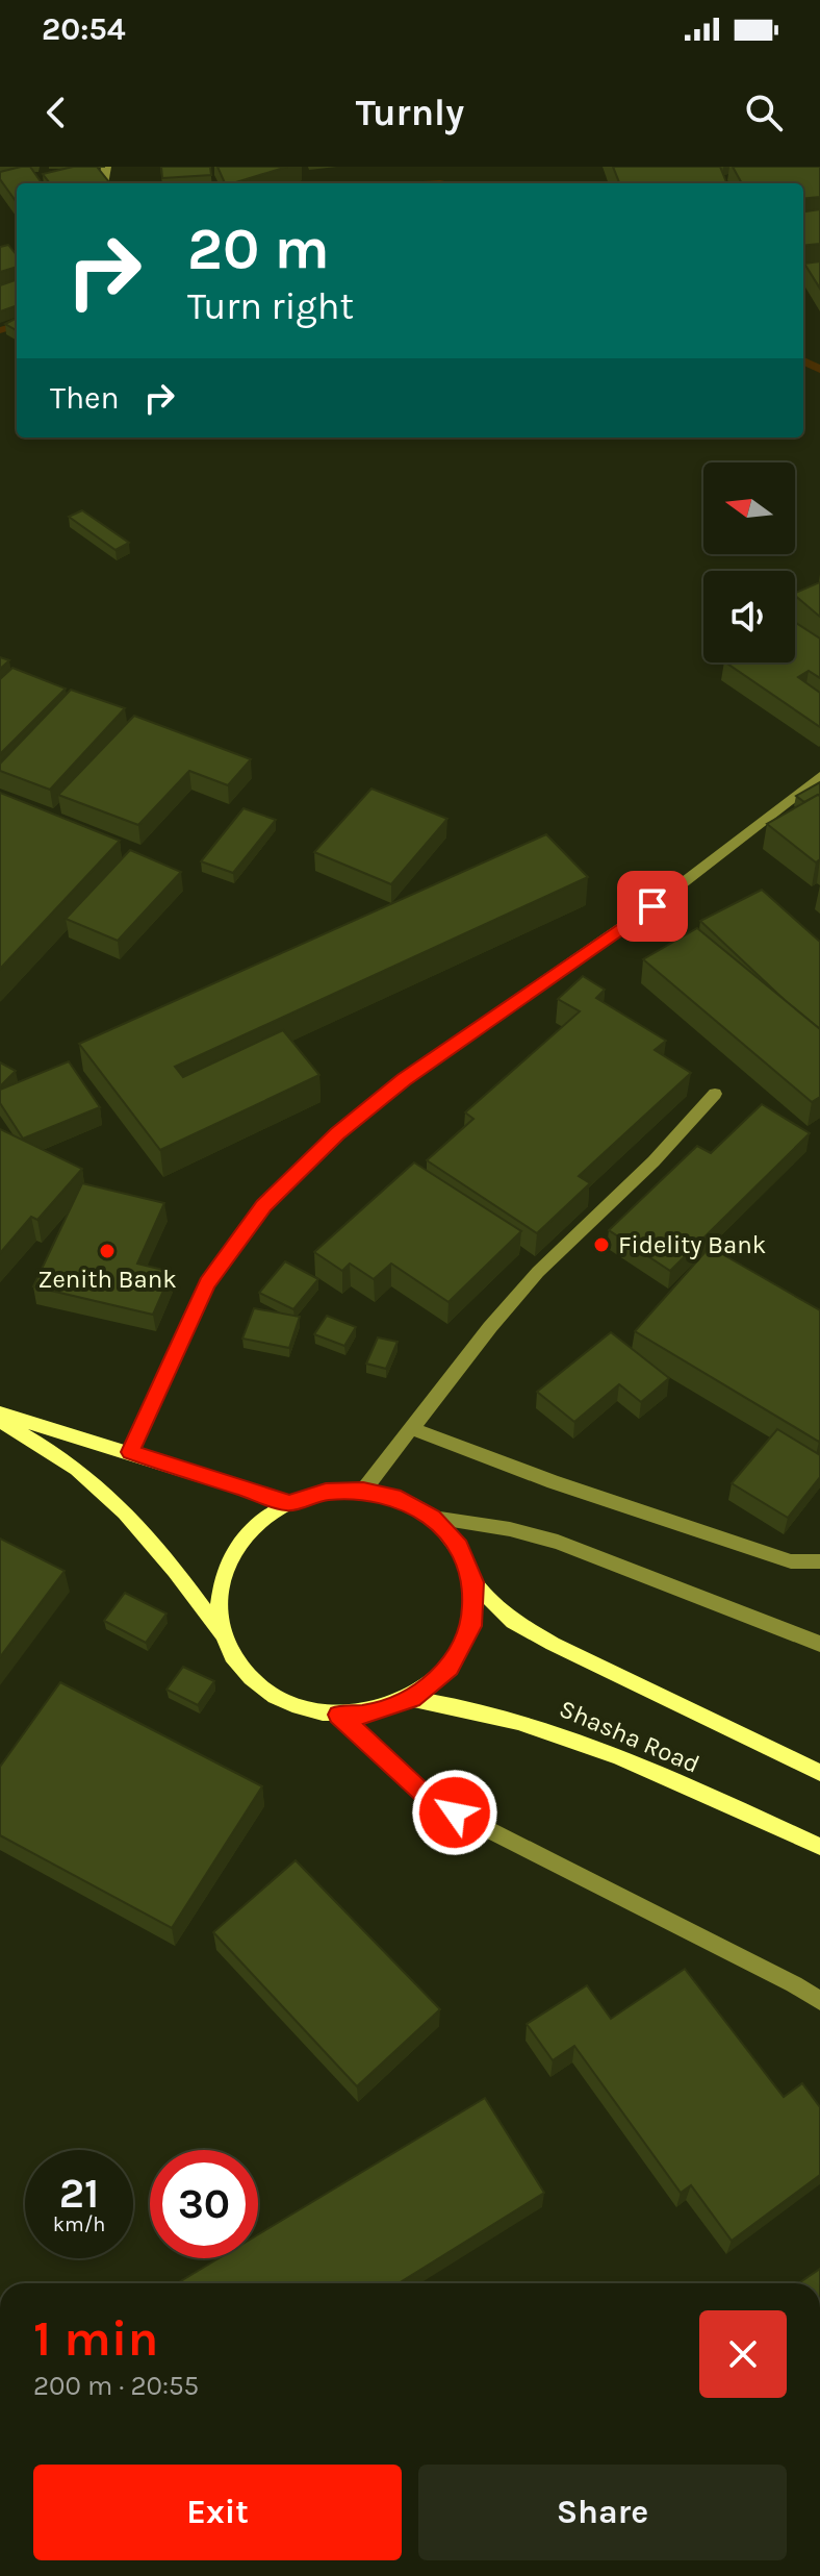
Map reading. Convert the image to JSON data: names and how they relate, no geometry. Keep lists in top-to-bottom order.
{
  "streets": {
    "main road": ["Shasha Road"]
  },
  "places": ["Fidelity Bank", "Zenith Bank"],
  "north": "left",
  "page": {
    "status": "20:54",
    "header": "Turnly",
    "turn": ["20 m", "Turn right"],
    "then": "Then",
    "speed": "21 km/h",
    "limit": "30",
    "heading": ["1 min", "200 m · 20:55"],
    "buttons": ["Exit", "Share"]
  }
}
